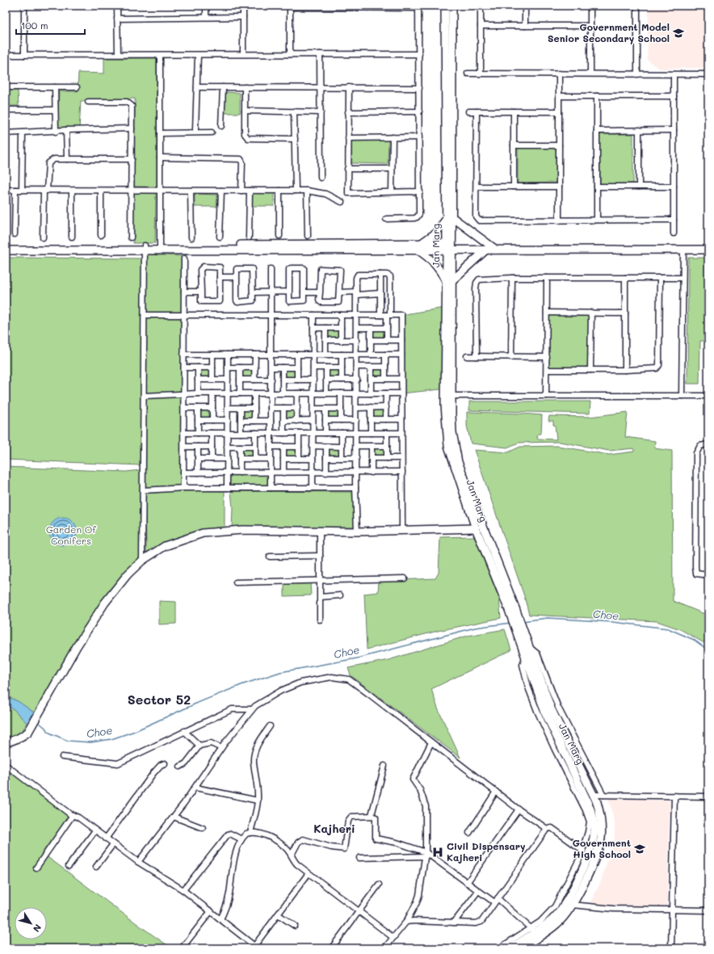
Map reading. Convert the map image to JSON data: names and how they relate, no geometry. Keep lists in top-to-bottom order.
{
  "streets": {
    "main road": ["Jan Marg"]
  },
  "districts": ["Sector 52", "Kajheri"],
  "water": ["Choe"],
  "parks": ["Garden Of Conifers"],
  "places": {
    "school or university": ["Government Model Senior Secondary School", "Government High School"],
    "hospital": ["Civil Dispensary Kajheri"]
  },
  "scale_bar": "100 m",
  "north": "bottom right"
}
